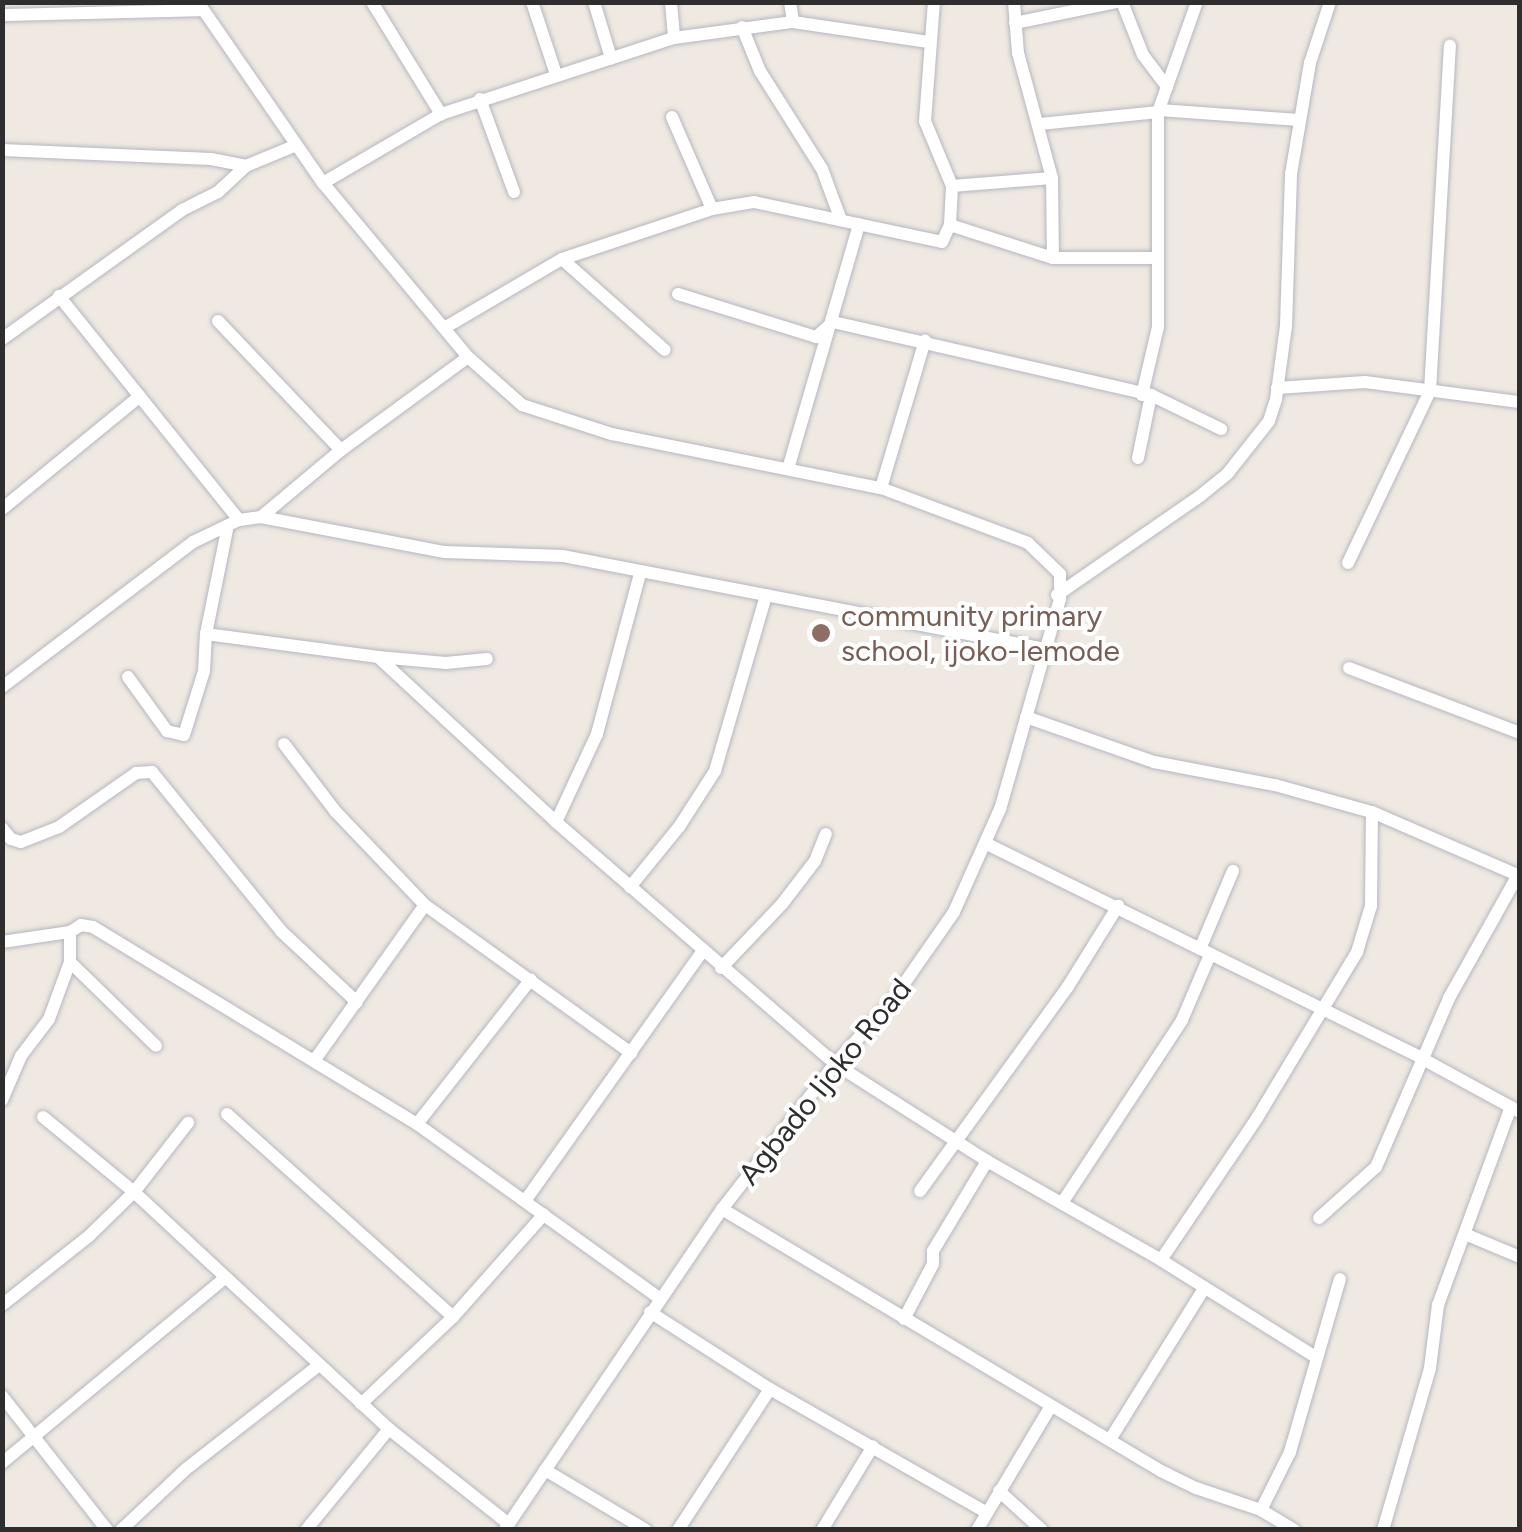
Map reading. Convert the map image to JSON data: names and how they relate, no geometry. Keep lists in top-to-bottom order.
{
  "streets": {
    "street": ["Agbado Ijoko Road"]
  },
  "places": ["community primary school, ijoko-lemode"]
}
